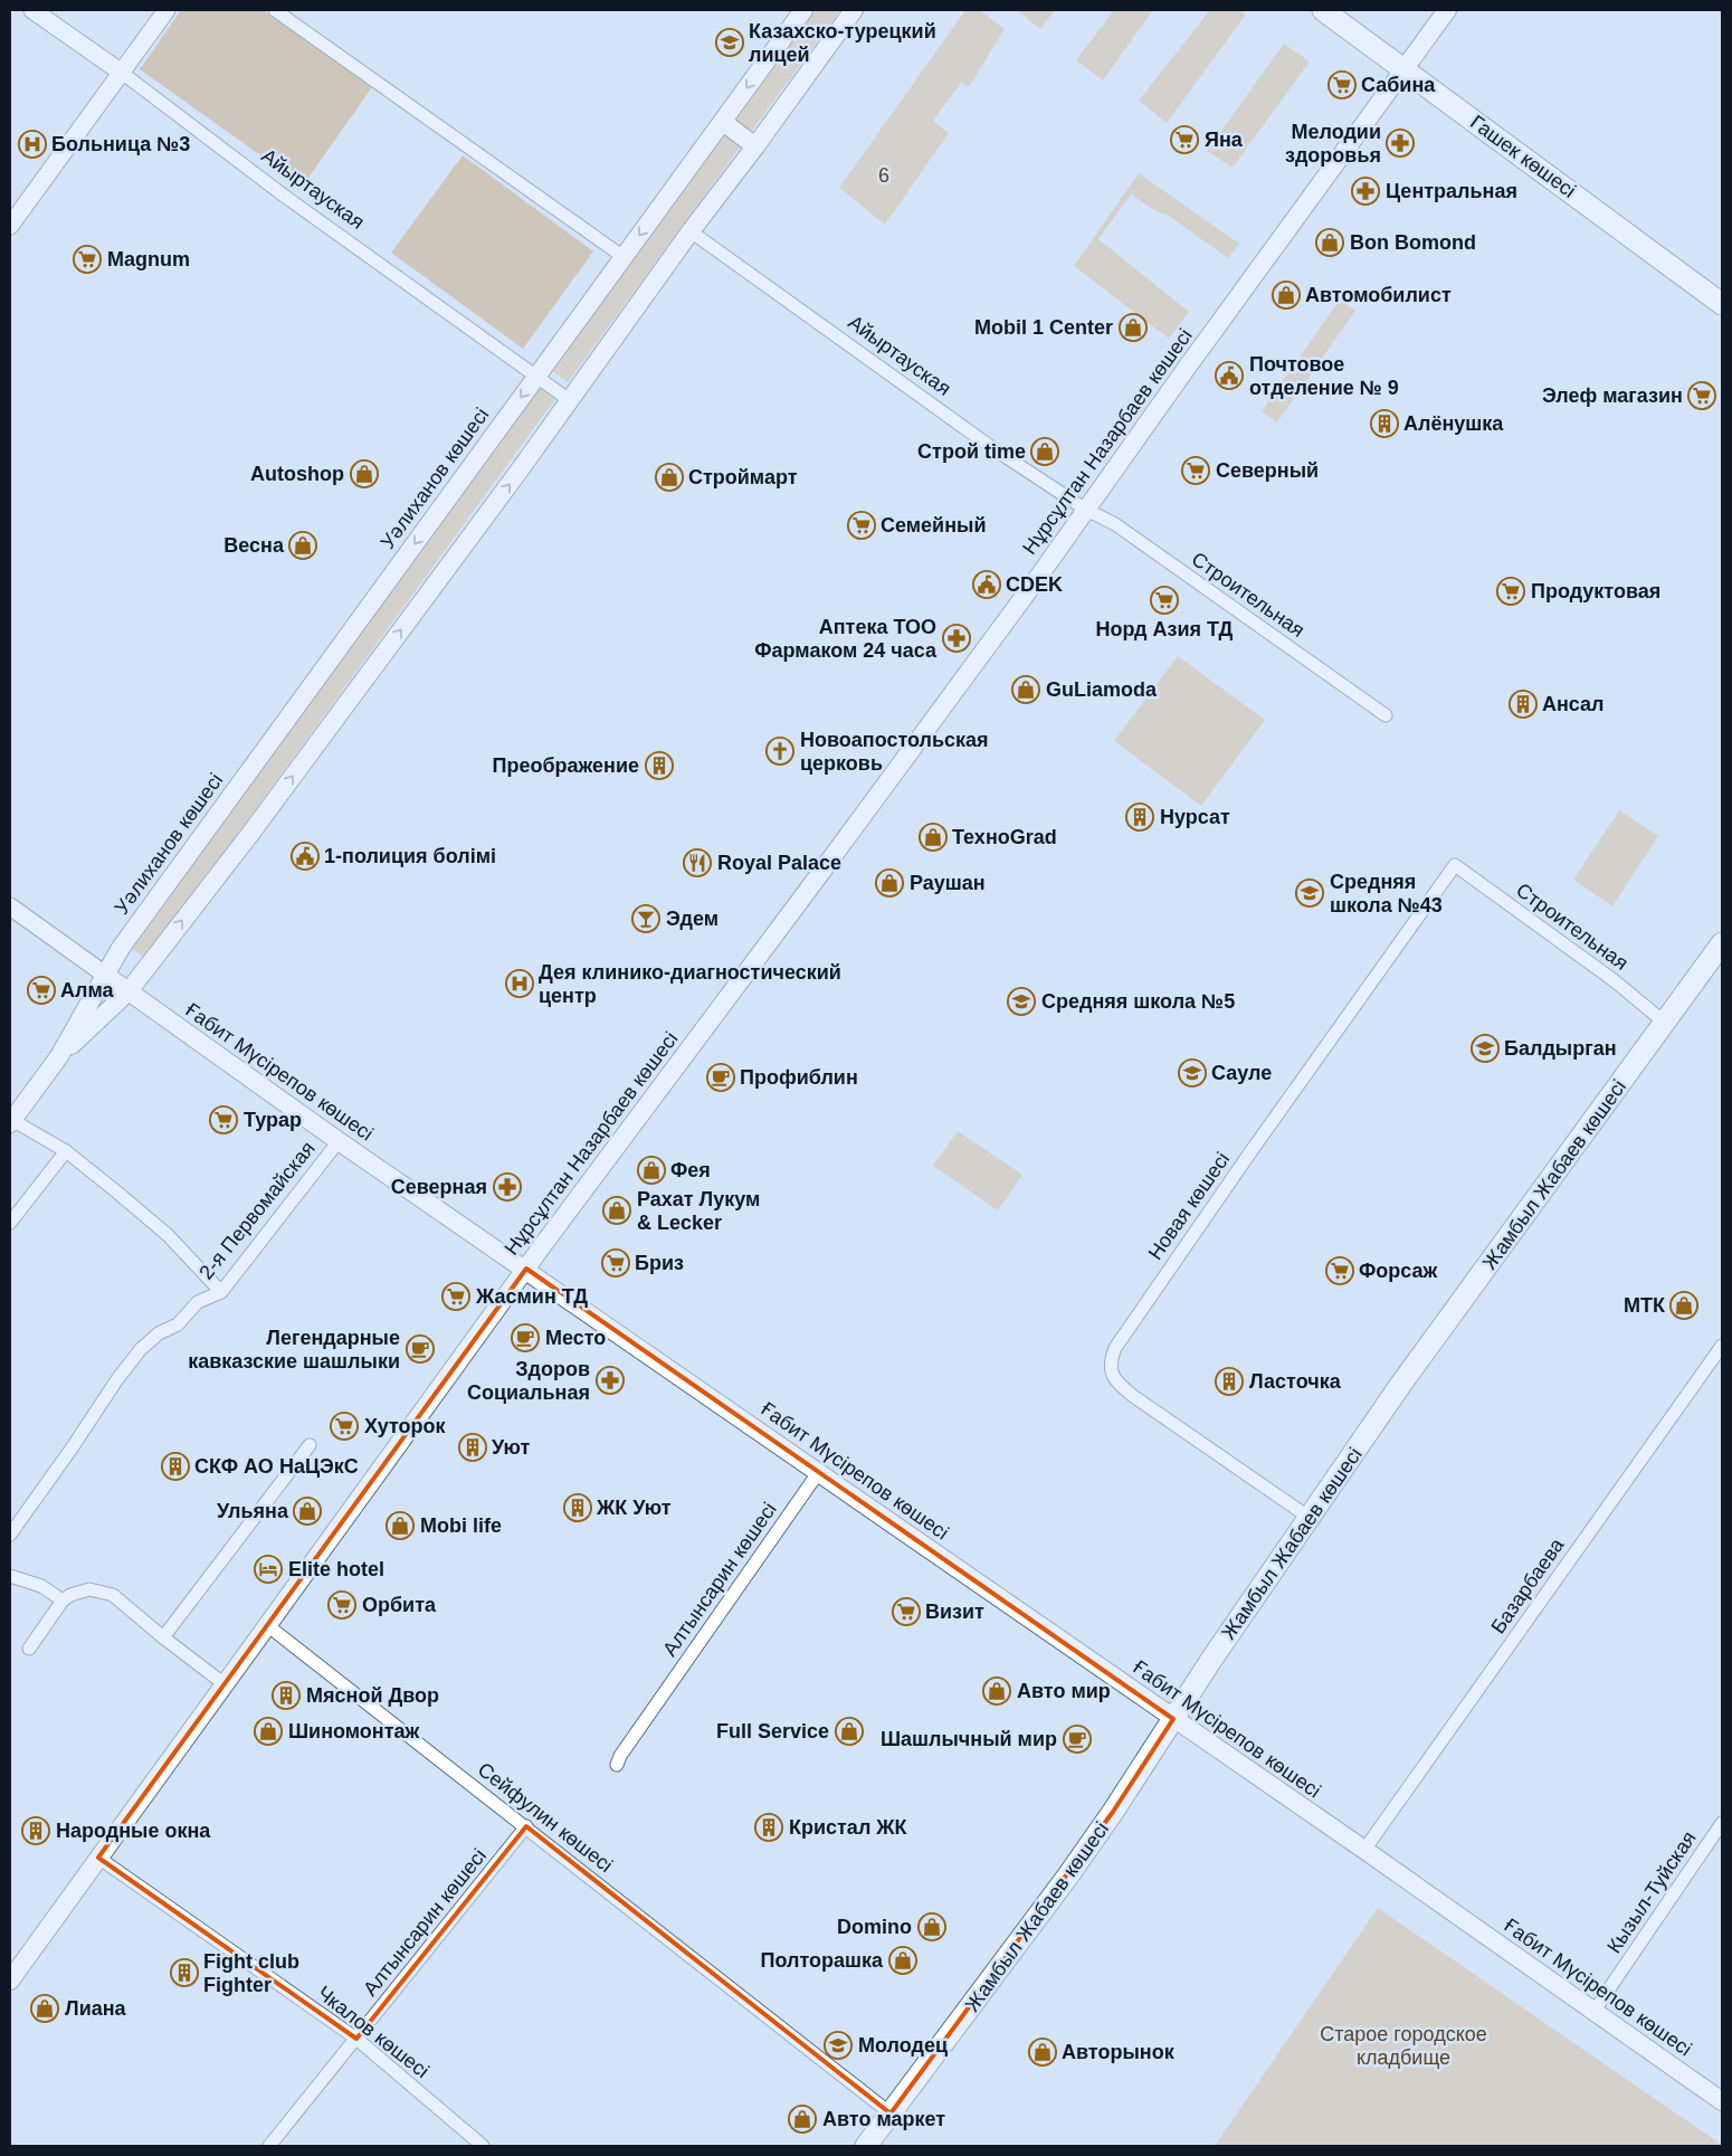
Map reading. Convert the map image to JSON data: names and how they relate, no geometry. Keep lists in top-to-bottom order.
{
  "streets": {
    "main road": [
      "Гашек көшесі",
      "Нұрсұлтан Назарбаев көшесі",
      "Уәлиханов көшесі",
      "Ғабит Мүсірепов көшесі",
      "Жамбыл Жабаев көшесі"
    ],
    "street": [
      "Айыртауская",
      "Строительная",
      "Новая көшесі",
      "2-я Первомайская",
      "Алтынсарин көшесі",
      "Базарбаева",
      "Сейфулин көшесі",
      "Кызыл-Туйская",
      "Чкалов көшесі"
    ]
  },
  "crossings": [
    ["Гашек көшесі", "Нұрсұлтан Назарбаев көшесі"],
    ["Айыртауская", "Нұрсұлтан Назарбаев көшесі"],
    ["Айыртауская", "Уәлиханов көшесі"],
    ["Айыртауская", "Строительная"],
    ["Нұрсұлтан Назарбаев көшесі", "Строительная"],
    ["Нұрсұлтан Назарбаев көшесі", "Ғабит Мүсірепов көшесі"],
    ["Нұрсұлтан Назарбаев көшесі", "Сейфулин көшесі"],
    ["Нұрсұлтан Назарбаев көшесі", "Чкалов көшесі"],
    ["Уәлиханов көшесі", "Ғабит Мүсірепов көшесі"],
    ["Строительная", "Жамбыл Жабаев көшесі"],
    ["Строительная", "Новая көшесі"],
    ["Ғабит Мүсірепов көшесі", "Жамбыл Жабаев көшесі"],
    ["Ғабит Мүсірепов көшесі", "2-я Первомайская"],
    ["Ғабит Мүсірепов көшесі", "Алтынсарин көшесі"],
    ["Ғабит Мүсірепов көшесі", "Базарбаева"],
    ["Ғабит Мүсірепов көшесі", "Кызыл-Туйская"],
    ["Жамбыл Жабаев көшесі", "Новая көшесі"],
    ["Жамбыл Жабаев көшесі", "Сейфулин көшесі"],
    ["Алтынсарин көшесі", "Сейфулин көшесі"],
    ["Алтынсарин көшесі", "Чкалов көшесі"]
  ],
  "parks": ["6", "Старое городское кладбище"],
  "places": {
    "school or university": [
      "Казахско-турецкий лицей",
      "Средняя школа №43",
      "Средняя школа №5",
      "Балдырган",
      "Сауле",
      "Молодец"
    ],
    "supermarket": [
      "Сабина",
      "Яна",
      "Magnum",
      "Элеф магазин",
      "Северный",
      "Семейный",
      "Продуктовая",
      "Норд Азия ТД",
      "Алма",
      "Турар",
      "Бриз",
      "Форсаж",
      "Жасмин ТД",
      "Хуторок",
      "Орбита",
      "Визит"
    ],
    "pharmacy": [
      "Мелодии здоровья",
      "Центральная",
      "Аптека ТОО Фармаком 24 часа",
      "Северная",
      "Здоров Социальная"
    ],
    "hospital": ["Больница №3", "Дея клинико-диагностический центр"],
    "shop": [
      "Bon Bomond",
      "Автомобилист",
      "Mobil 1 Center",
      "Строй time",
      "Autoshop",
      "Строймарт",
      "Весна",
      "GuLiamoda",
      "ТехноGrad",
      "Раушан",
      "Фея",
      "Рахат Лукум & Lecker",
      "МТК",
      "Ульяна",
      "Mobi life",
      "Авто мир",
      "Шиномонтаж",
      "Full Service",
      "Domino",
      "Полторашка",
      "Лиана",
      "Авторынок",
      "Авто маркет"
    ],
    "public building": ["Почтовое отделение № 9", "CDEK", "1-полиция болiмi"],
    "building": [
      "Алёнушка",
      "Ансал",
      "Преображение",
      "Нурсат",
      "Ласточка",
      "Уют",
      "СКФ АО НаЦЭкС",
      "ЖК Уют",
      "Мясной Двор",
      "Кристал ЖК",
      "Народные окна",
      "Fight club Fighter"
    ],
    "church": ["Новоапостольская церковь"],
    "restaurant": ["Royal Palace"],
    "bar": ["Эдем"],
    "cafe": [
      "Профиблин",
      "Место",
      "Легендарные кавказские шашлыки",
      "Шашлычный мир"
    ],
    "hotel": ["Elite hotel"]
  }
}
